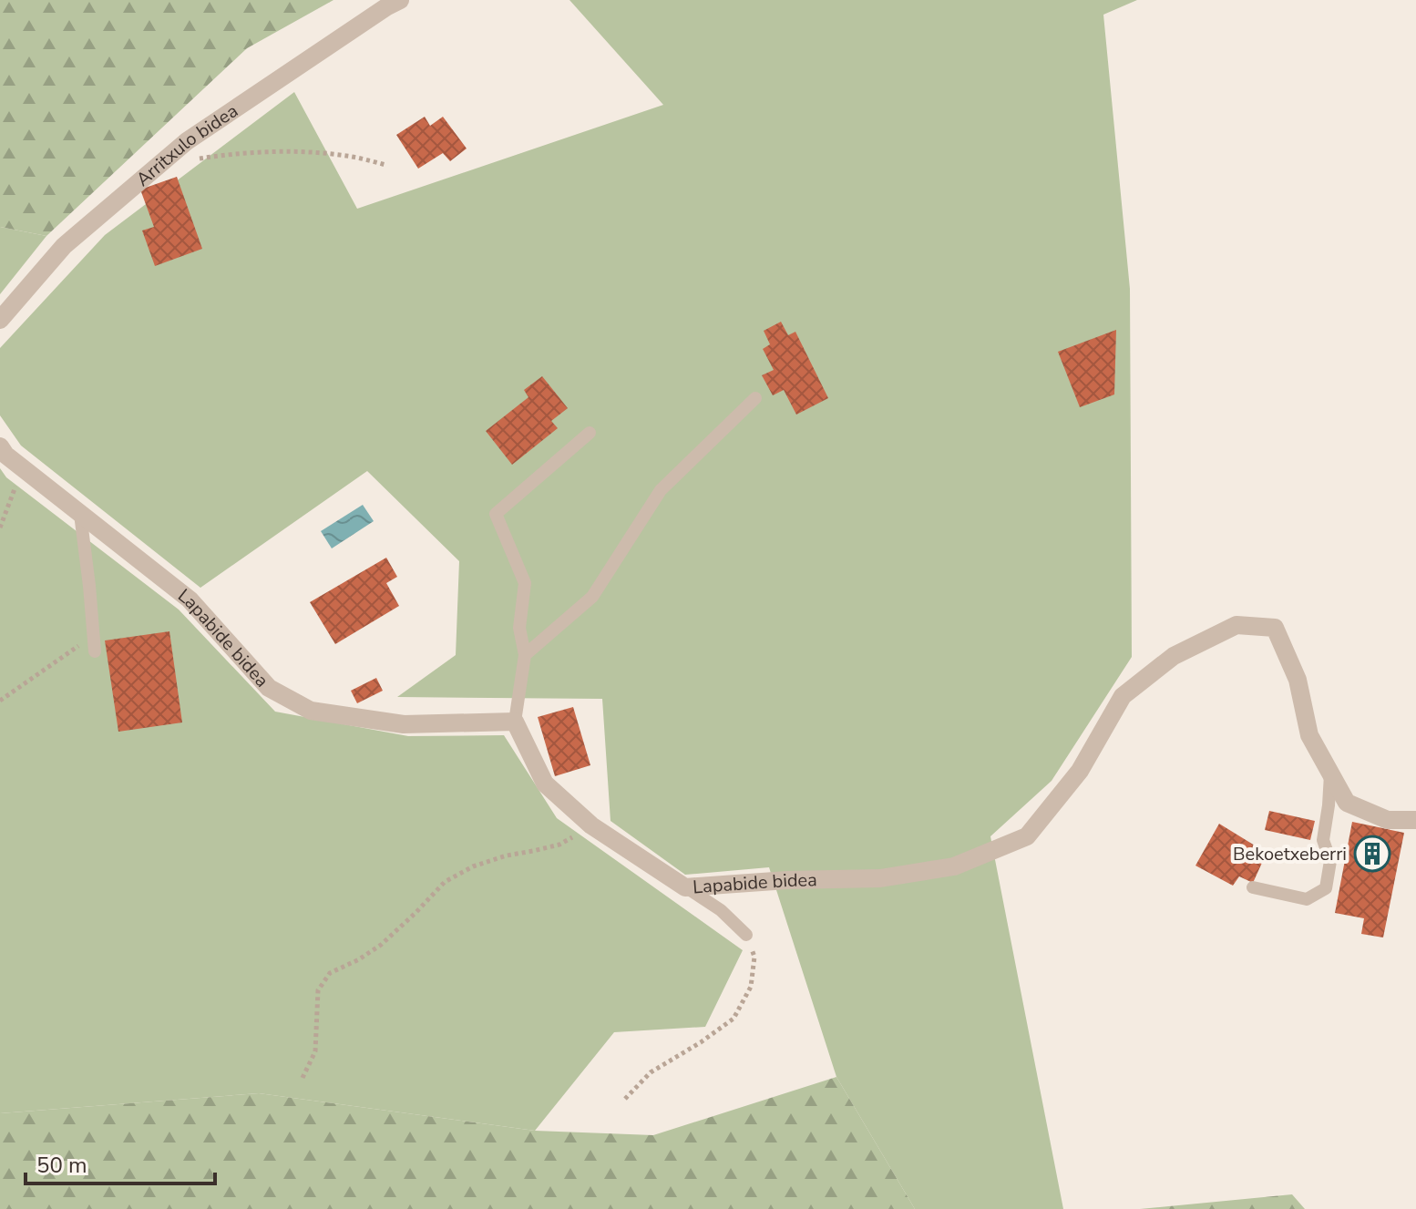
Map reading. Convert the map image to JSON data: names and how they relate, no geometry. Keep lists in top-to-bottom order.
{
  "streets": {
    "street": ["Arritxulo bidea", "Lapabide bidea"]
  },
  "places": {
    "building": ["Bekoetxeberri"]
  },
  "scale_bar": "50 m"
}
